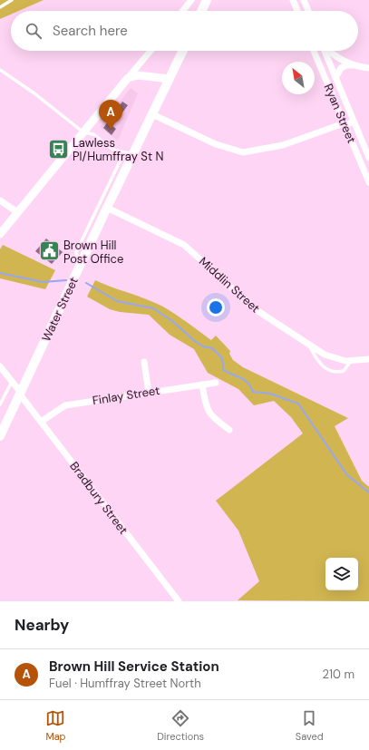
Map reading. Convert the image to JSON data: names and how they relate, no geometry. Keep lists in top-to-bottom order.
{
  "streets": {
    "main road": ["Water Street"],
    "street": [
      "Ryan Street",
      "Middlin Street",
      "Finlay Street",
      "Bradbury Street"
    ]
  },
  "crossings": [
    ["Middlin Street", "Water Street"],
    ["Water Street", "Bradbury Street"],
    ["Finlay Street", "Bradbury Street"]
  ],
  "places": {
    "bus stop": ["Lawless Pl/Humffray St N"],
    "public building": ["Brown Hill Post Office"]
  },
  "north": "top left",
  "page": {
    "search": "Search here",
    "pins": "A",
    "heading": "Nearby",
    "list": [
      {
        "mark": "A",
        "name": "Brown Hill Service Station",
        "note": "Fuel · Humffray Street North",
        "value": "210 m"
      }
    ],
    "nav": ["Map", "Directions", "Saved"]
  }
}
